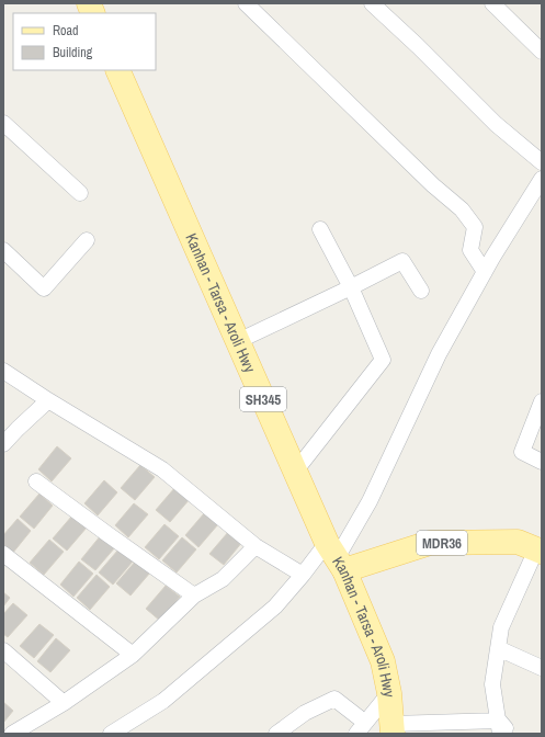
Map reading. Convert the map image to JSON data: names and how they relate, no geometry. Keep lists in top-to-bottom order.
{
  "streets": {
    "main road": ["Kanhan - Tarsa - Aroli Hwy", "SH345", "MDR36"]
  },
  "crossings": [
    ["Kanhan - Tarsa - Aroli Hwy", "MDR36"]
  ],
  "legend": ["Road", "Building"]
}
